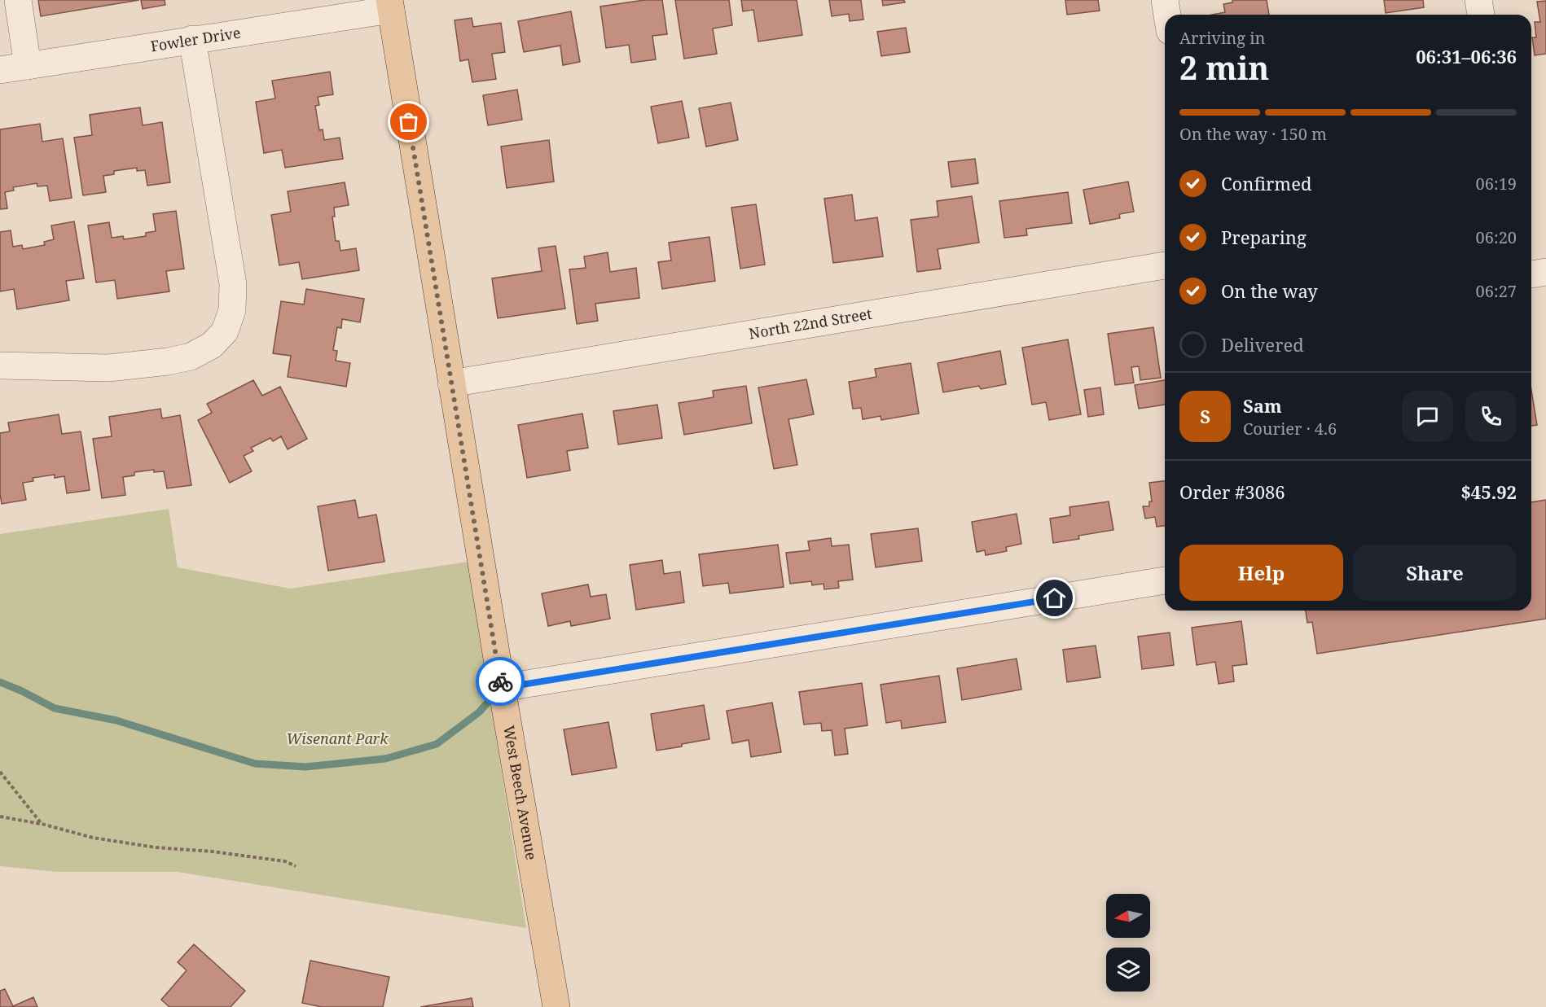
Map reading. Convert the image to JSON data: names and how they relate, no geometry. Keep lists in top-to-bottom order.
{
  "streets": {
    "main road": ["West Beech Avenue"],
    "street": ["Fowler Drive", "North 22nd Street"]
  },
  "crossings": [
    ["Fowler Drive", "West Beech Avenue"],
    ["North 22nd Street", "West Beech Avenue"]
  ],
  "parks": ["Wisenant Park"],
  "north": "left",
  "page": {
    "heading": ["2 min", "Arriving in", "06:31–06:36"],
    "panel": [
      "Sam",
      "Courier · 4.6",
      "Order #3086",
      "$45.92"
    ],
    "bar": "On the way · 150 m",
    "list": [
      ["Confirmed", "06:19"],
      ["Preparing", "06:20"],
      ["On the way", "06:27"],
      "Delivered"
    ],
    "round": "S",
    "buttons": ["Help", "Share"]
  }
}
